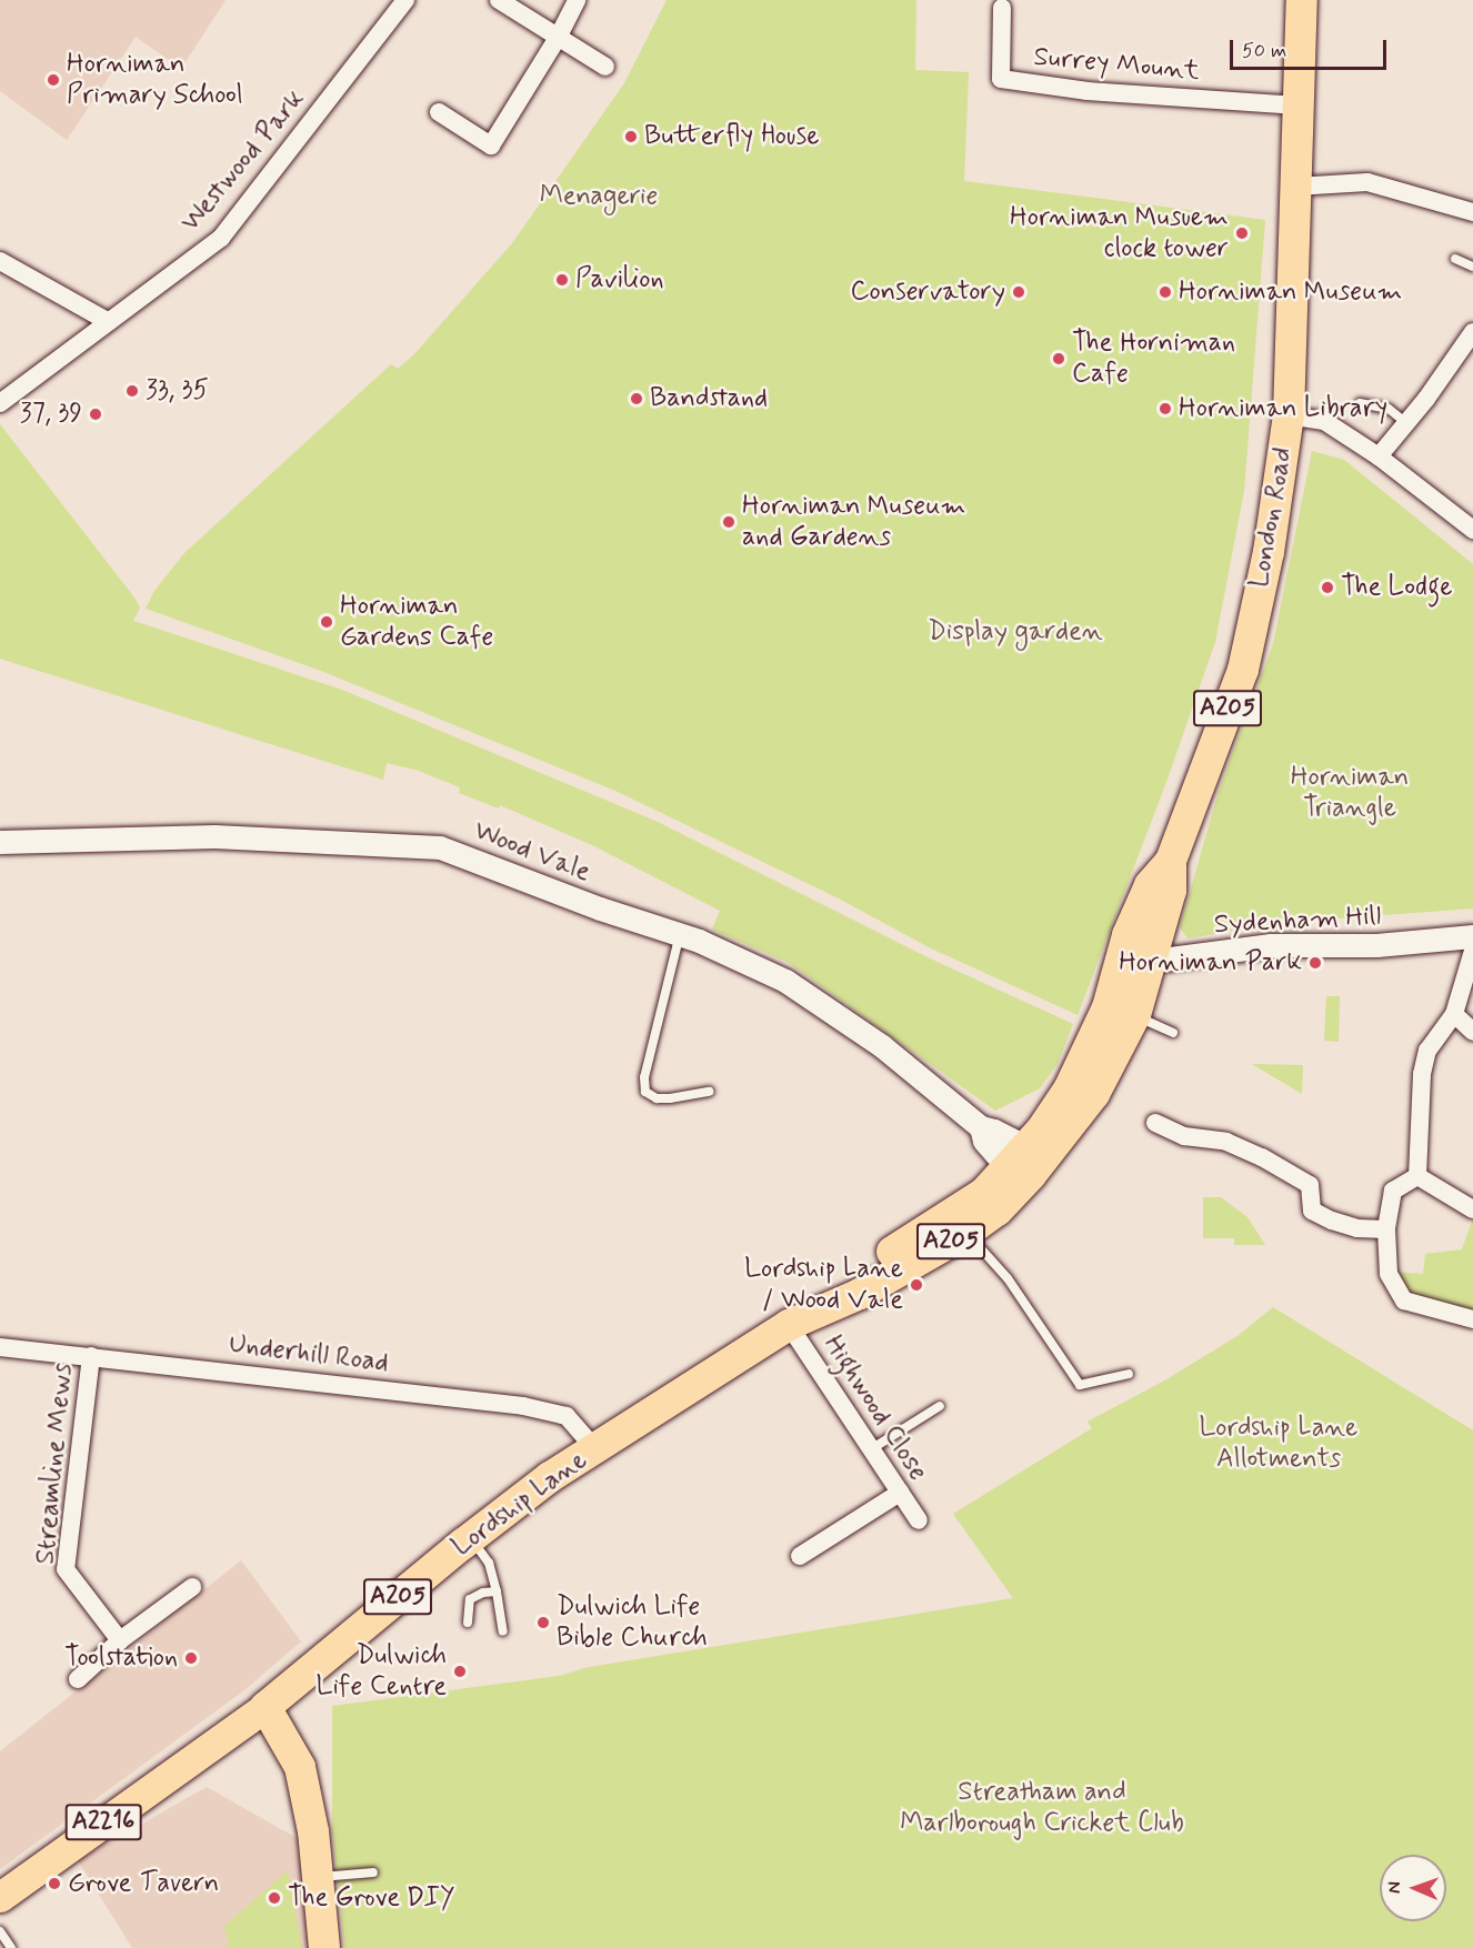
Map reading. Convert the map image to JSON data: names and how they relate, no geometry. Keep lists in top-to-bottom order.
{
  "streets": {
    "highway": ["London Road", "A205", "Lordship Lane"],
    "main road": ["A2216"],
    "street": [
      "Surrey Mount",
      "Westwood Park",
      "Wood Vale",
      "Sydenham Hill",
      "Underhill Road",
      "Highwood Close",
      "Streamline Mews"
    ]
  },
  "crossings": [
    ["Surrey Mount", "London Road"],
    ["London Road", "Wood Vale"],
    ["London Road", "Sydenham Hill"],
    ["London Road", "Highwood Close"],
    ["London Road", "Lordship Lane"],
    ["Wood Vale", "Lordship Lane"],
    ["Underhill Road", "Streamline Mews"],
    ["Underhill Road", "Lordship Lane"],
    ["Highwood Close", "Lordship Lane"]
  ],
  "parks": [
    "Menagerie",
    "Display garden",
    "Horniman Triangle",
    "Lordship Lane Allotments",
    "Streatham and Marlborough Cricket Club"
  ],
  "places": [
    "Horniman Primary School",
    "Butterfly House",
    "Horniman Musuem clock tower",
    "Pavilion",
    "Conservatory",
    "Horniman Museum",
    "The Horniman Cafe",
    "33, 35",
    "Bandstand",
    "Horniman Library",
    "37, 39",
    "Horniman Museum and Gardens",
    "The Lodge",
    "Horniman Gardens Cafe",
    "Horniman Park",
    "Lordship Lane / Wood Vale",
    "Dulwich Life Bible Church",
    "Toolstation",
    "Dulwich Life Centre",
    "Grove Tavern",
    "The Grove DIY"
  ],
  "scale_bar": "50 m",
  "north": "left"
}
